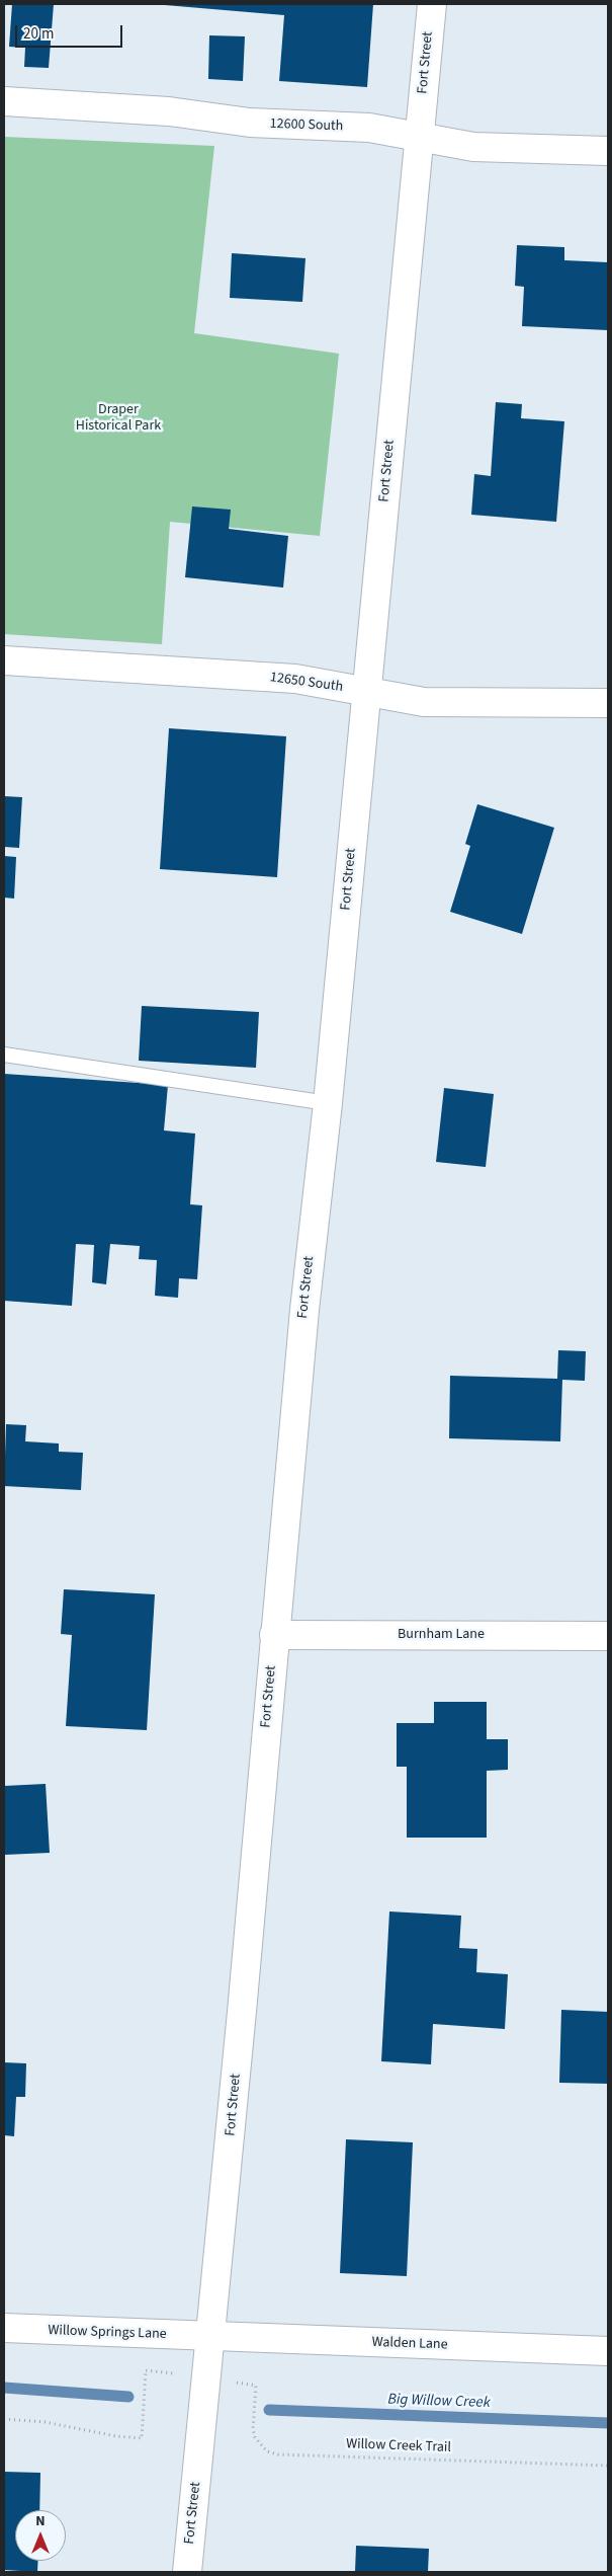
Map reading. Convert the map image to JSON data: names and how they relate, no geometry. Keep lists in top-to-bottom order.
{
  "streets": {
    "street": [
      "Fort Street",
      "12600 South",
      "12650 South",
      "Burnham Lane",
      "Willow Springs Lane",
      "Walden Lane"
    ],
    "path": ["Willow Creek Trail"]
  },
  "crossings": [
    ["Fort Street", "12600 South"],
    ["Fort Street", "12650 South"],
    ["Fort Street", "Burnham Lane"],
    ["Fort Street", "Willow Springs Lane"],
    ["Fort Street", "Walden Lane"],
    ["Willow Springs Lane", "Walden Lane"]
  ],
  "water": ["Big Willow Creek"],
  "parks": ["Draper Historical Park"],
  "scale_bar": "20 m",
  "north": "top"
}
